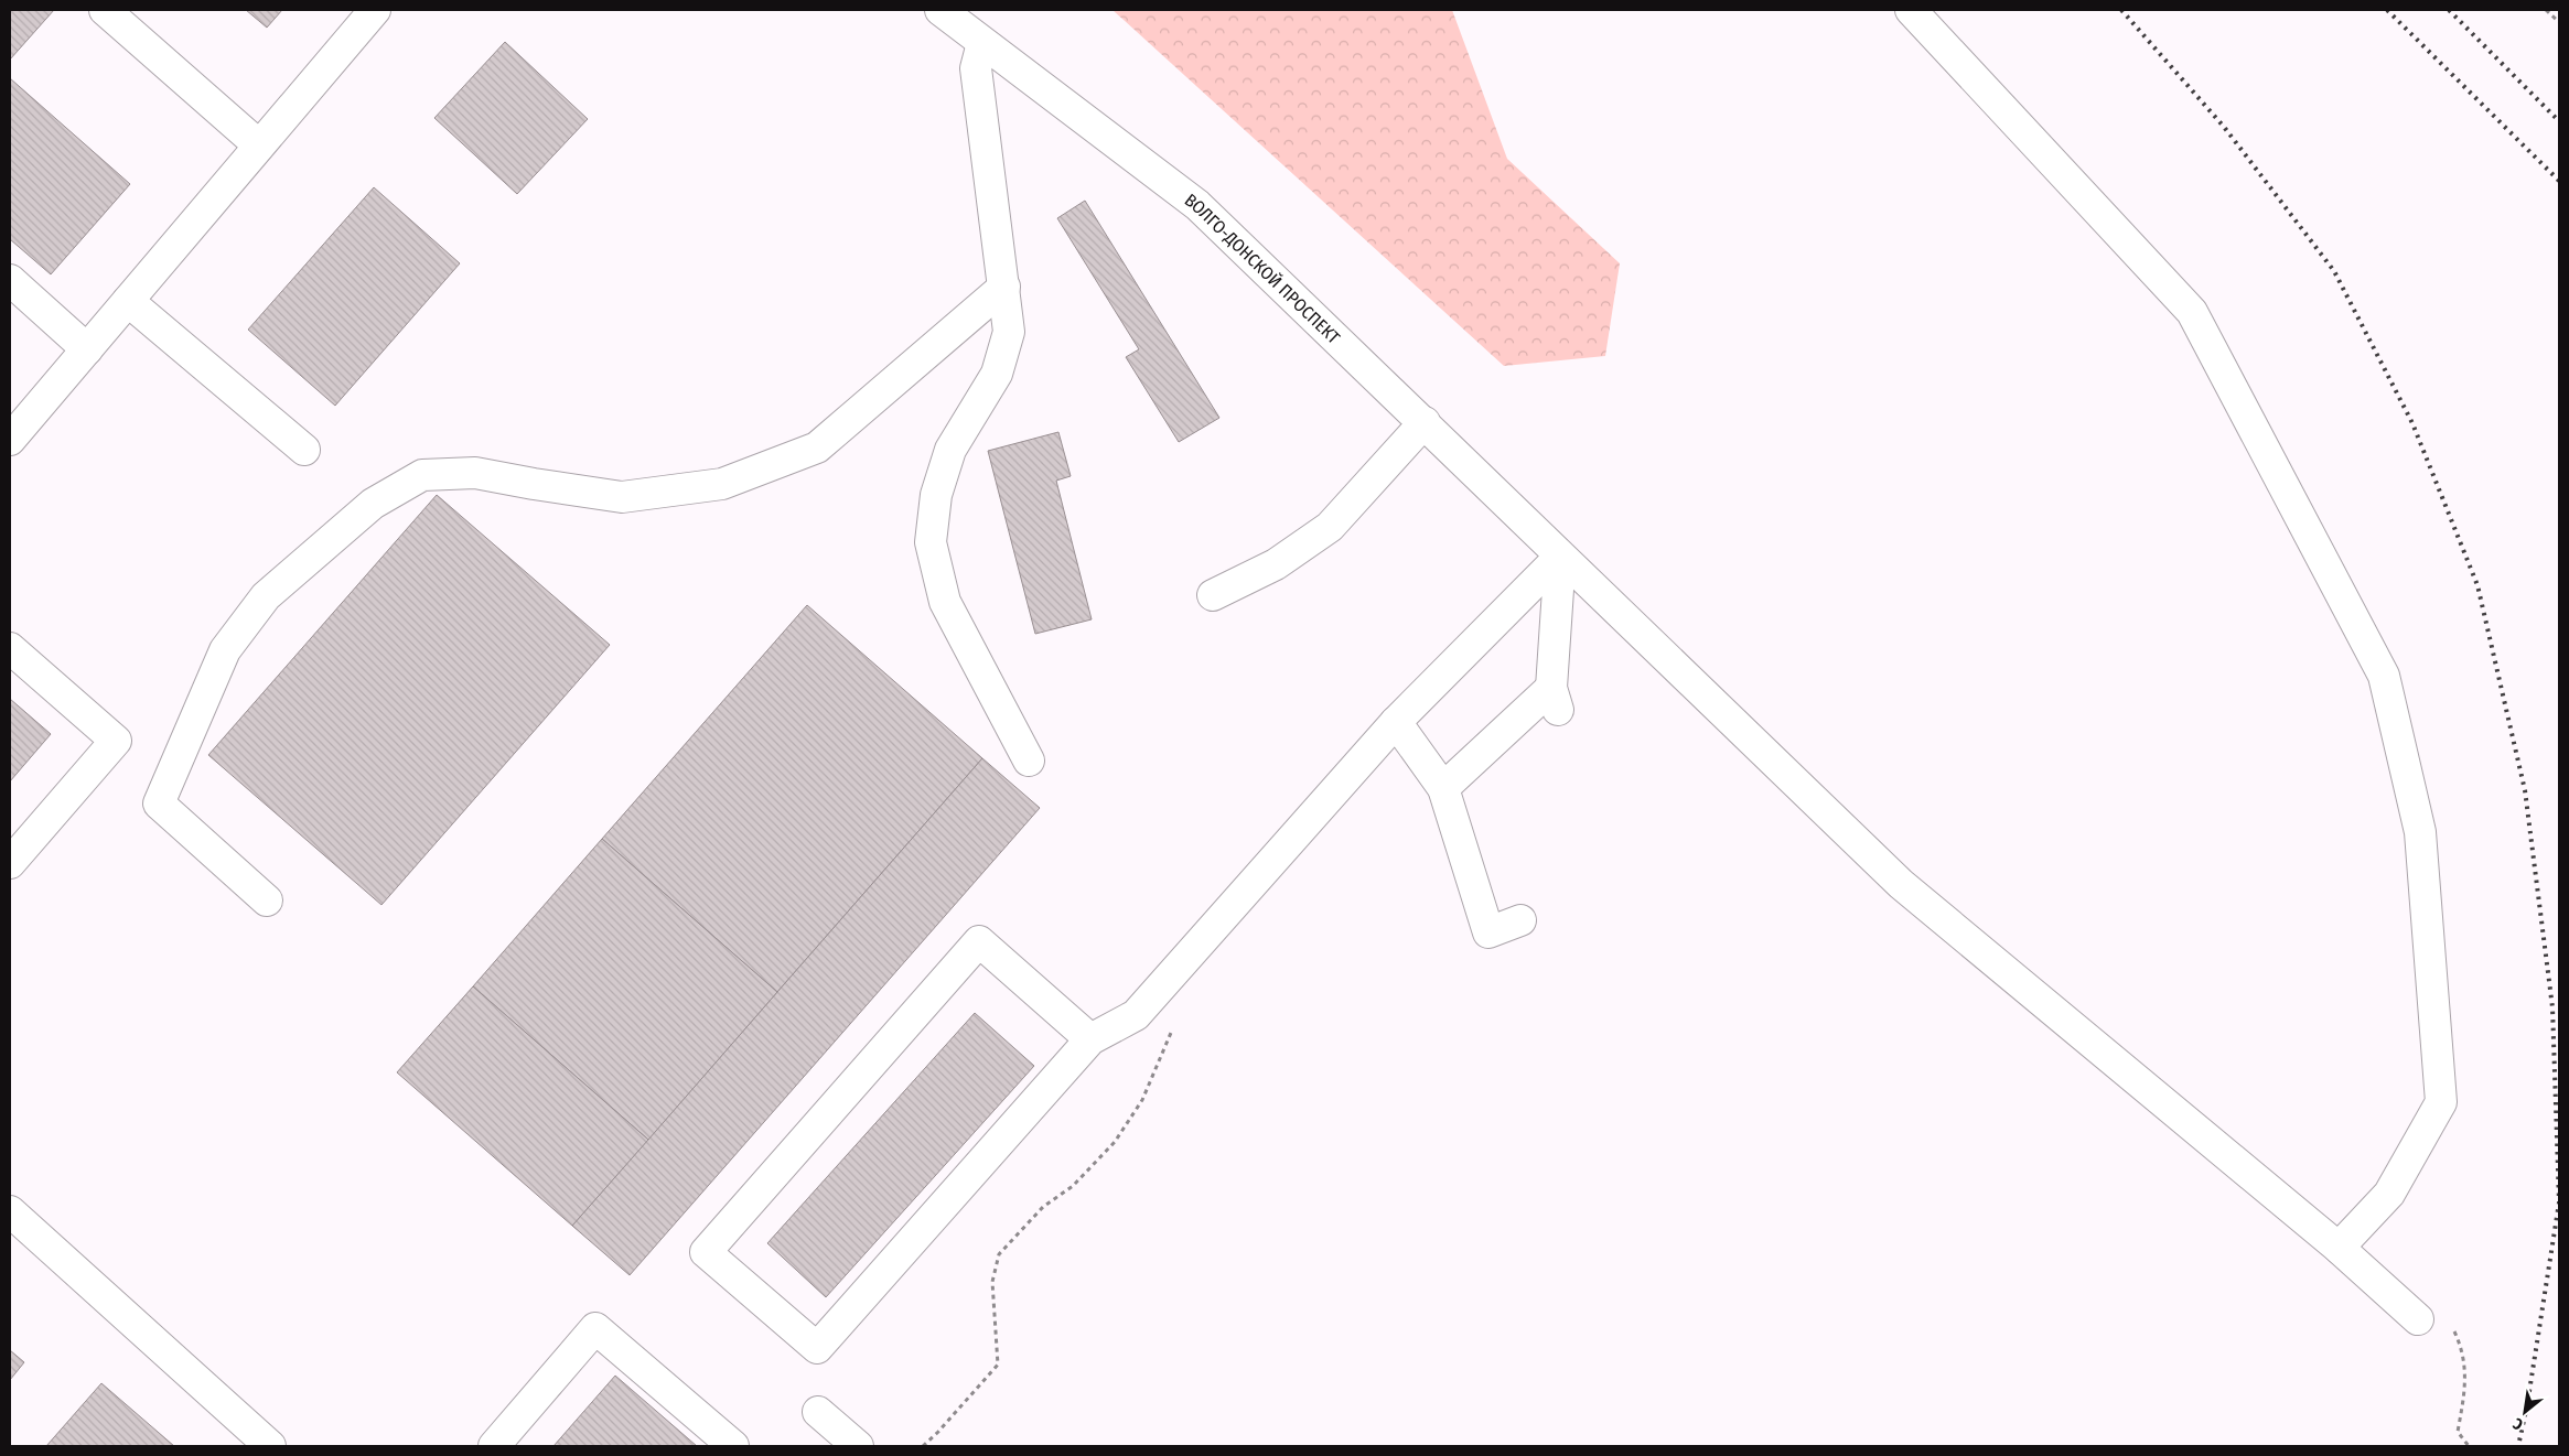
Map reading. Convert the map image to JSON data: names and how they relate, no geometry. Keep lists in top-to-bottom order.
{
  "streets": {
    "street": ["ВОЛГО-ДОНСКОЙ ПРОСПЕКТ"]
  },
  "north": "bottom left"
}
